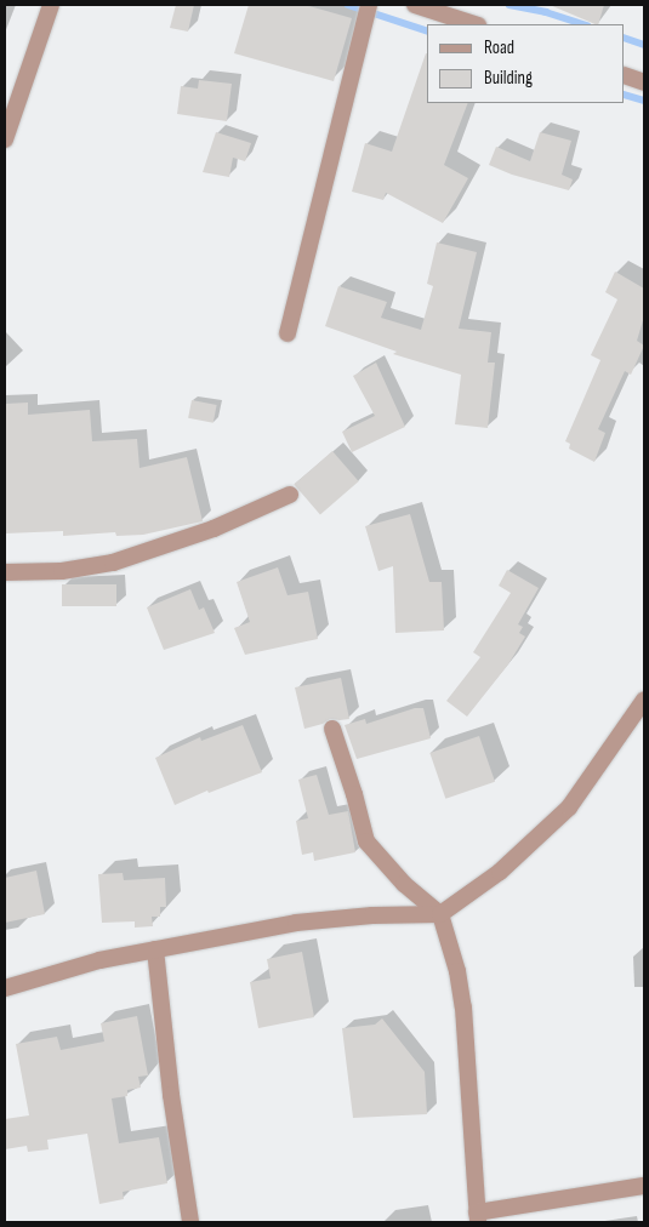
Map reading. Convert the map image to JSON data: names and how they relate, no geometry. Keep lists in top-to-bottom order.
{
  "legend": ["Road", "Building"]
}
